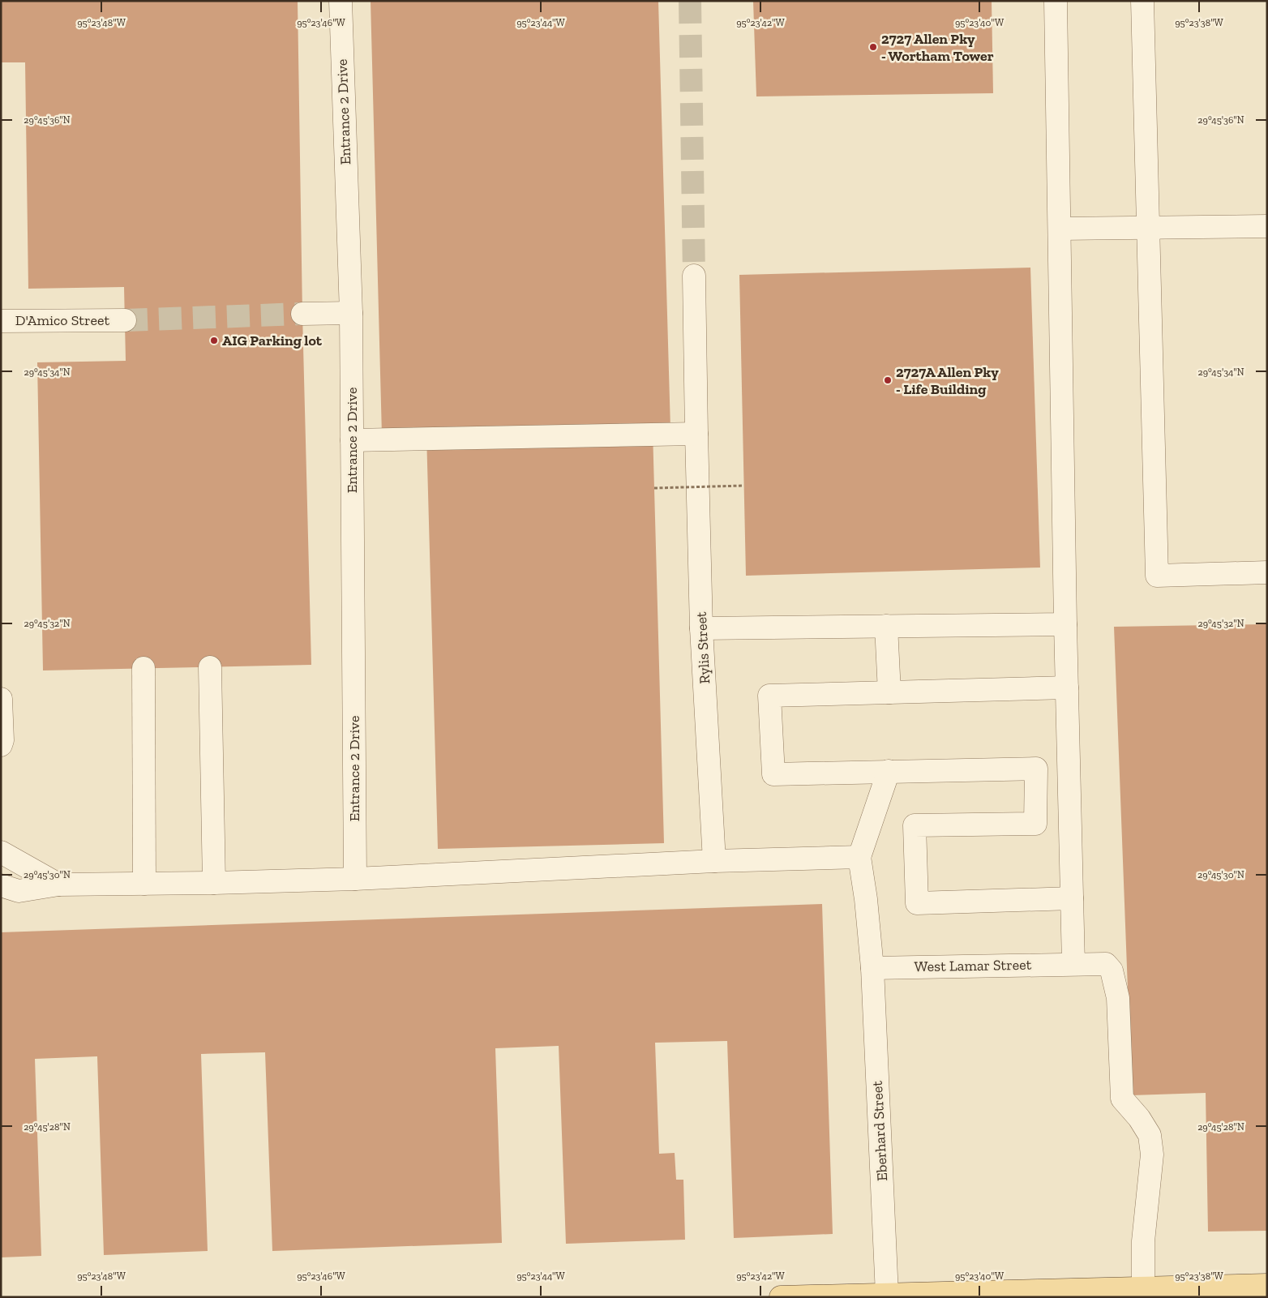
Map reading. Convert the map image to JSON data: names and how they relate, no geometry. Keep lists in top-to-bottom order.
{
  "streets": {
    "street": [
      "Entrance 2 Drive",
      "D'Amico Street",
      "Rylis Street",
      "West Lamar Street",
      "Eberhard Street"
    ]
  },
  "crossings": [
    ["West Lamar Street", "Eberhard Street"]
  ],
  "places": ["2727 Allen Pky - Wortham Tower", "AIG Parking lot", "2727A Allen Pky - Life Building"],
  "coordinates": [
    "95°23'48\"W",
    "95°23'46\"W",
    "95°23'44\"W",
    "95°23'42\"W",
    "95°23'40\"W",
    "95°23'38\"W",
    "29°45'36\"N",
    "29°45'34\"N",
    "29°45'32\"N",
    "29°45'30\"N",
    "29°45'28\"N"
  ]
}
